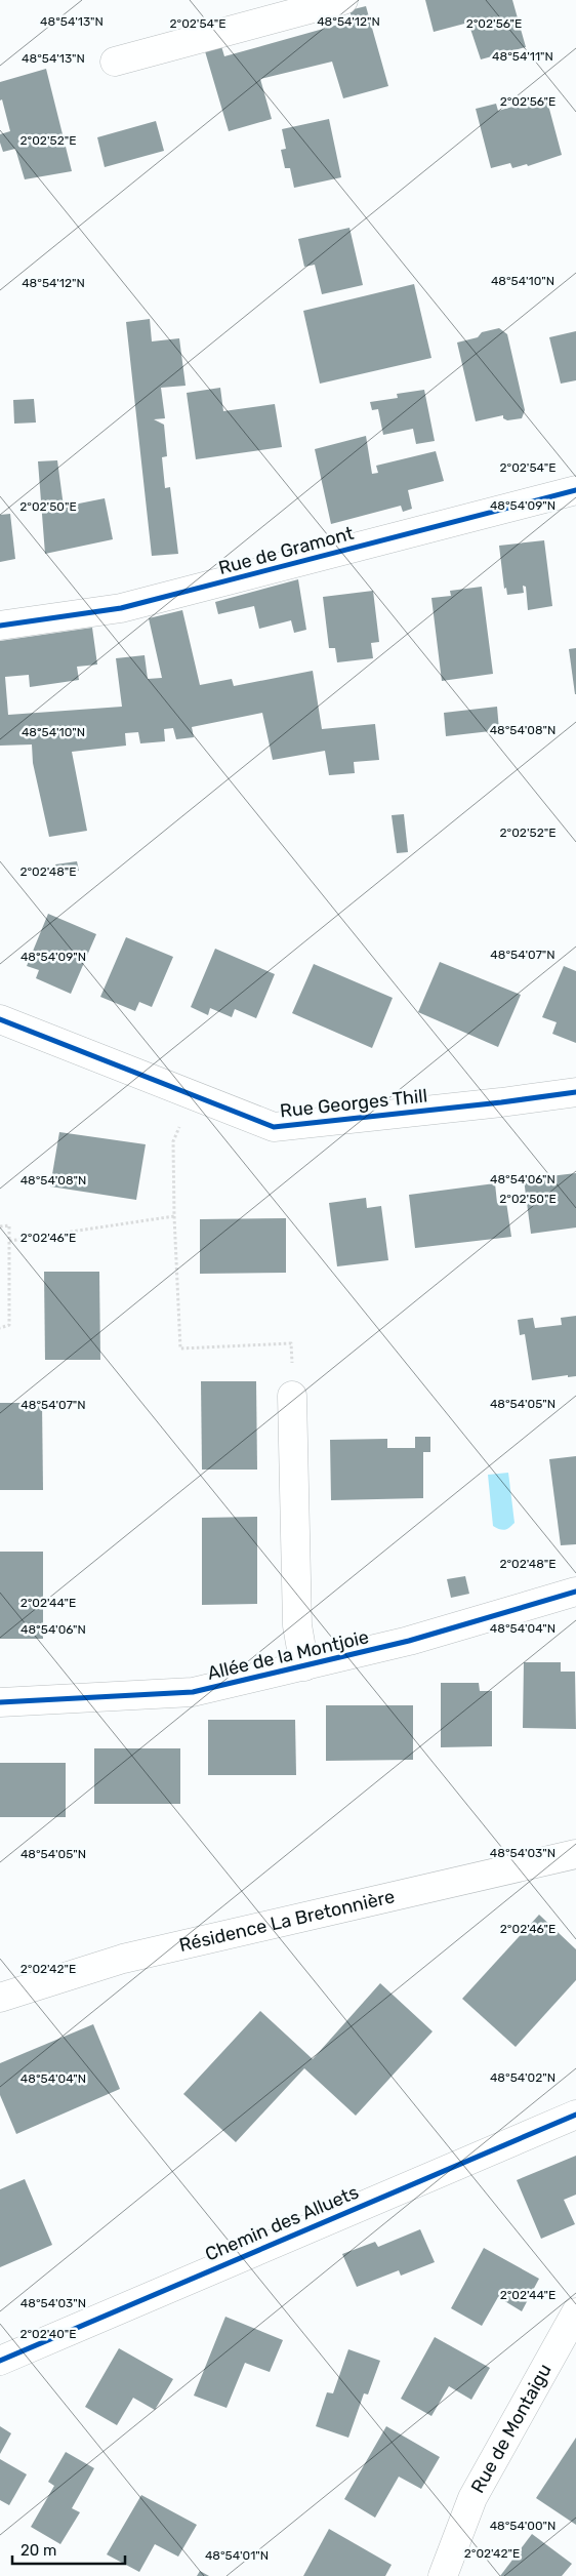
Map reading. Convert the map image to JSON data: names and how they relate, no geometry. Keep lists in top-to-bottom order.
{
  "streets": {
    "street": [
      "Rue de Gramont",
      "Rue Georges Thill",
      "Allée de la Montjoie",
      "Résidence La Bretonnière",
      "Chemin des Alluets",
      "Rue de Montaigu"
    ]
  },
  "scale_bar": "20 m",
  "coordinates": [
    "48°54'13\"N",
    "48°54'12\"N",
    "2°02'54\"E",
    "2°02'56\"E",
    "48°54'11\"N",
    "2°02'52\"E",
    "48°54'10\"N",
    "48°54'09\"N",
    "2°02'50\"E",
    "48°54'08\"N",
    "2°02'48\"E",
    "48°54'07\"N",
    "48°54'06\"N",
    "2°02'46\"E",
    "48°54'05\"N",
    "2°02'44\"E",
    "48°54'04\"N",
    "48°54'03\"N",
    "2°02'42\"E",
    "48°54'02\"N",
    "2°02'40\"E",
    "48°54'00\"N",
    "48°54'01\"N"
  ]
}
